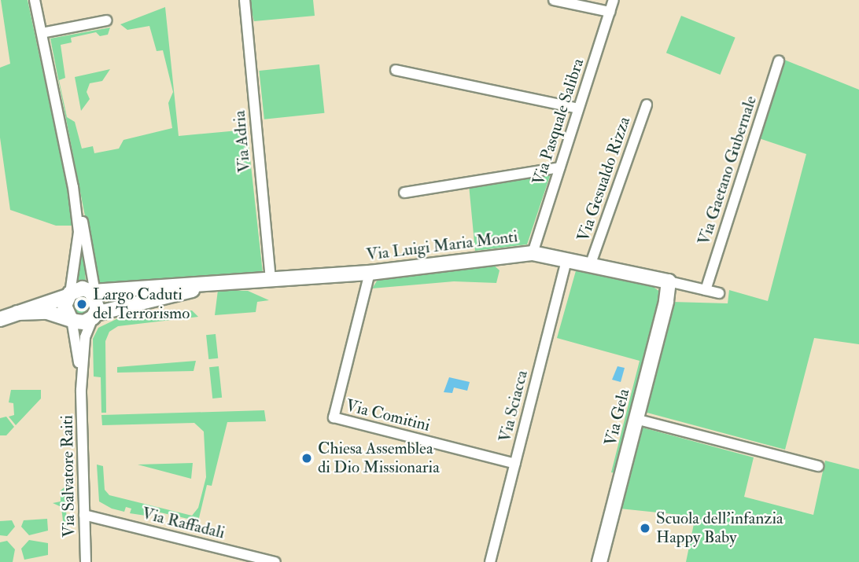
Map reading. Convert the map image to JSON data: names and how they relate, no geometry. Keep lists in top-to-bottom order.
{
  "streets": {
    "street": [
      "Via Pasquale Salibra",
      "Via Adria",
      "Via Gaetano Gubernale",
      "Via Gesualdo Rizza",
      "Via Luigi Maria Monti",
      "Via Sciacca",
      "Via Comitini",
      "Via Gela",
      "Via Salvatore Raiti",
      "Via Raffadali"
    ]
  },
  "crossings": [
    ["Via Pasquale Salibra", "Via Luigi Maria Monti"],
    ["Via Adria", "Via Luigi Maria Monti"],
    ["Via Gesualdo Rizza", "Via Luigi Maria Monti"],
    ["Via Luigi Maria Monti", "Via Sciacca"],
    ["Via Luigi Maria Monti", "Via Comitini"],
    ["Via Luigi Maria Monti", "Via Gela"],
    ["Via Sciacca", "Via Comitini"],
    ["Via Salvatore Raiti", "Via Raffadali"]
  ],
  "places": ["Largo Caduti del Terrorismo", "Chiesa Assemblea di Dio Missionaria", "Scuola dell'infanzia Happy Baby"]
}
